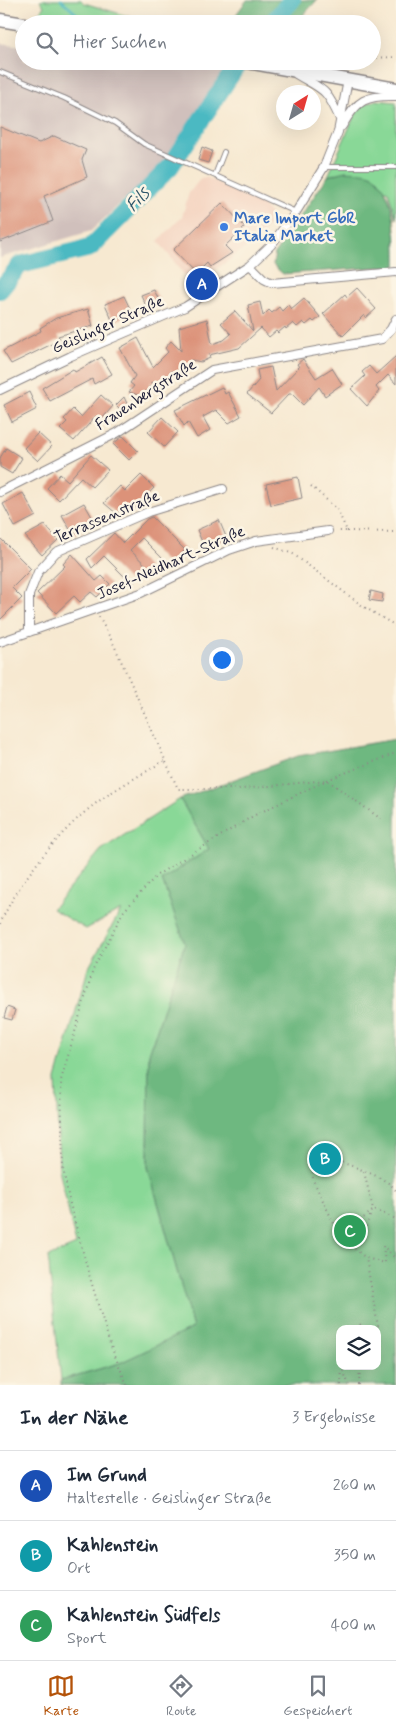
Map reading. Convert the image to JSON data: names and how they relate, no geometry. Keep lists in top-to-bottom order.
{
  "streets": {
    "street": [
      "Geislinger Straße",
      "Frauenbergstraße",
      "Terrassenstraße",
      "Josef-Neidhart-Straße"
    ]
  },
  "crossings": [
    ["Terrassenstraße", "Josef-Neidhart-Straße"]
  ],
  "water": ["Fils"],
  "places": ["Mare Import GbR Italia Market"],
  "north": "top right",
  "page": {
    "search": "Hier suchen",
    "pins": ["A", "B", "C"],
    "heading": ["In der Nähe", "3 Ergebnisse"],
    "list": [
      {
        "mark": "A",
        "name": "Im Grund",
        "note": "Haltestelle · Geislinger Straße",
        "value": "260 m"
      },
      {
        "mark": "B",
        "name": "Kahlenstein",
        "note": "Ort",
        "value": "350 m"
      },
      {
        "mark": "C",
        "name": "Kahlenstein Südfels",
        "note": "Sport",
        "value": "400 m"
      }
    ],
    "nav": ["Karte", "Route", "Gespeichert"]
  }
}
